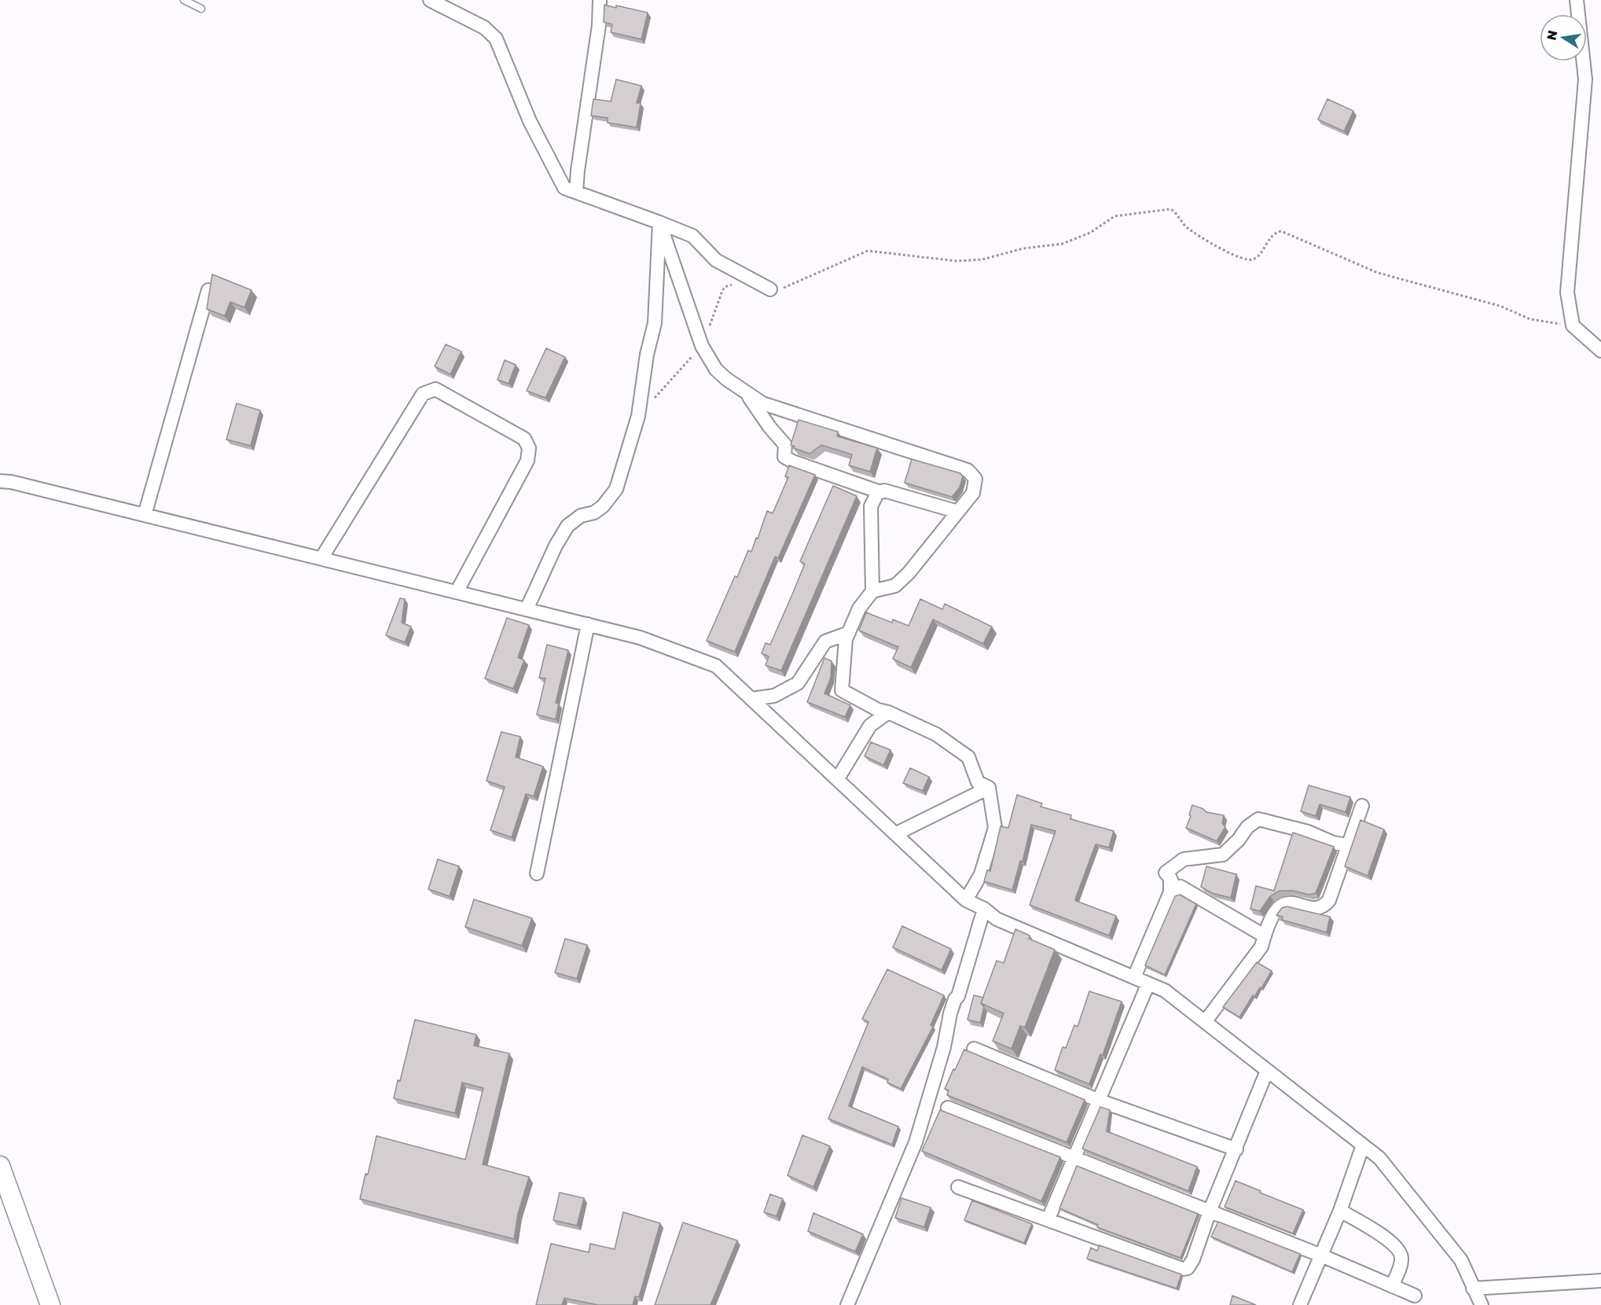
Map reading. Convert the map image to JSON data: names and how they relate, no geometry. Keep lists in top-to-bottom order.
{
  "north": "left"
}
